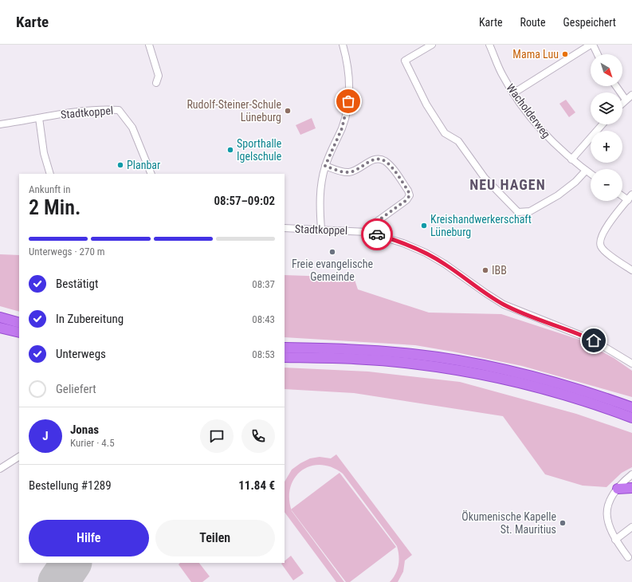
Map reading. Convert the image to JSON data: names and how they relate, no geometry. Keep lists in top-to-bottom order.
{
  "streets": {
    "street": ["Wacholderweg", "Stadtkoppel"]
  },
  "districts": ["NEU HAGEN"],
  "places": [
    "Mama Luu",
    "Rudolf-Steiner-Schule Lüneburg",
    "Sporthalle Igelschule",
    "Planbar",
    "Kreishandwerkerschaft Lüneburg",
    "Freie evangelische Gemeinde",
    "IBB",
    "Ökumenische Kapelle St. Mauritius"
  ],
  "north": "bottom right",
  "page": {
    "header": "Karte",
    "nav": ["Karte", "Route", "Gespeichert"],
    "map_buttons": ["+", "−"],
    "heading": ["2 Min.", "Ankunft in", "08:57–09:02"],
    "panel": [
      "Jonas",
      "Kurier · 4.5",
      "Bestellung #1289",
      "11.84 €"
    ],
    "bar": "Unterwegs · 270 m",
    "list": [
      ["Bestätigt", "08:37"],
      ["In Zubereitung", "08:43"],
      ["Unterwegs", "08:53"],
      "Geliefert"
    ],
    "round": "J",
    "buttons": ["Hilfe", "Teilen"]
  }
}
